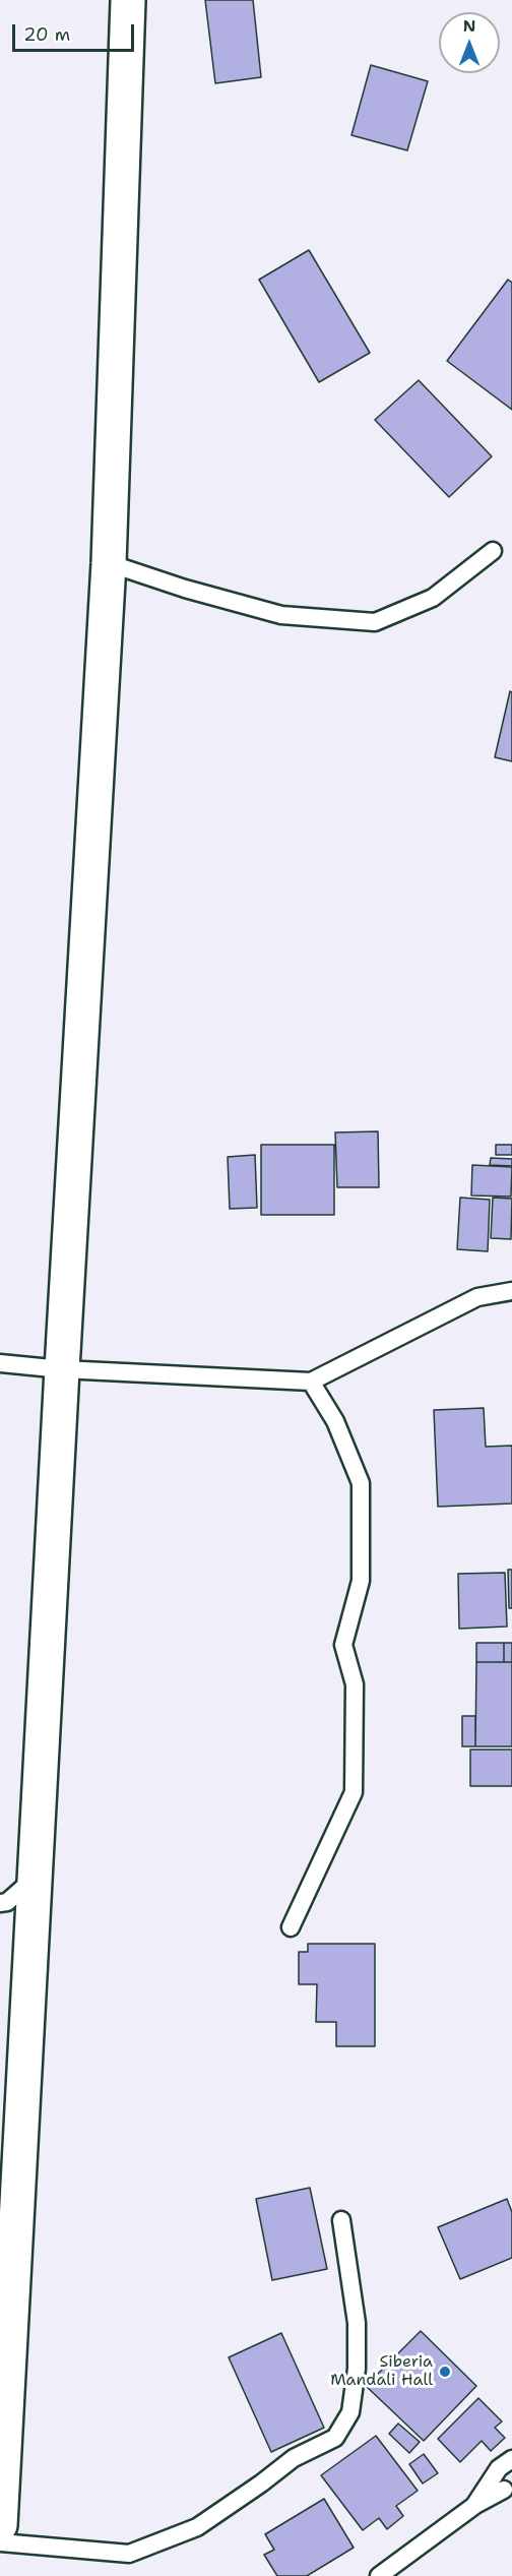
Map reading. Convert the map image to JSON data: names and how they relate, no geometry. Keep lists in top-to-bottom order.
{
  "places": ["Siberia Mandali Hall"],
  "scale_bar": "20 m",
  "north": "top"
}
